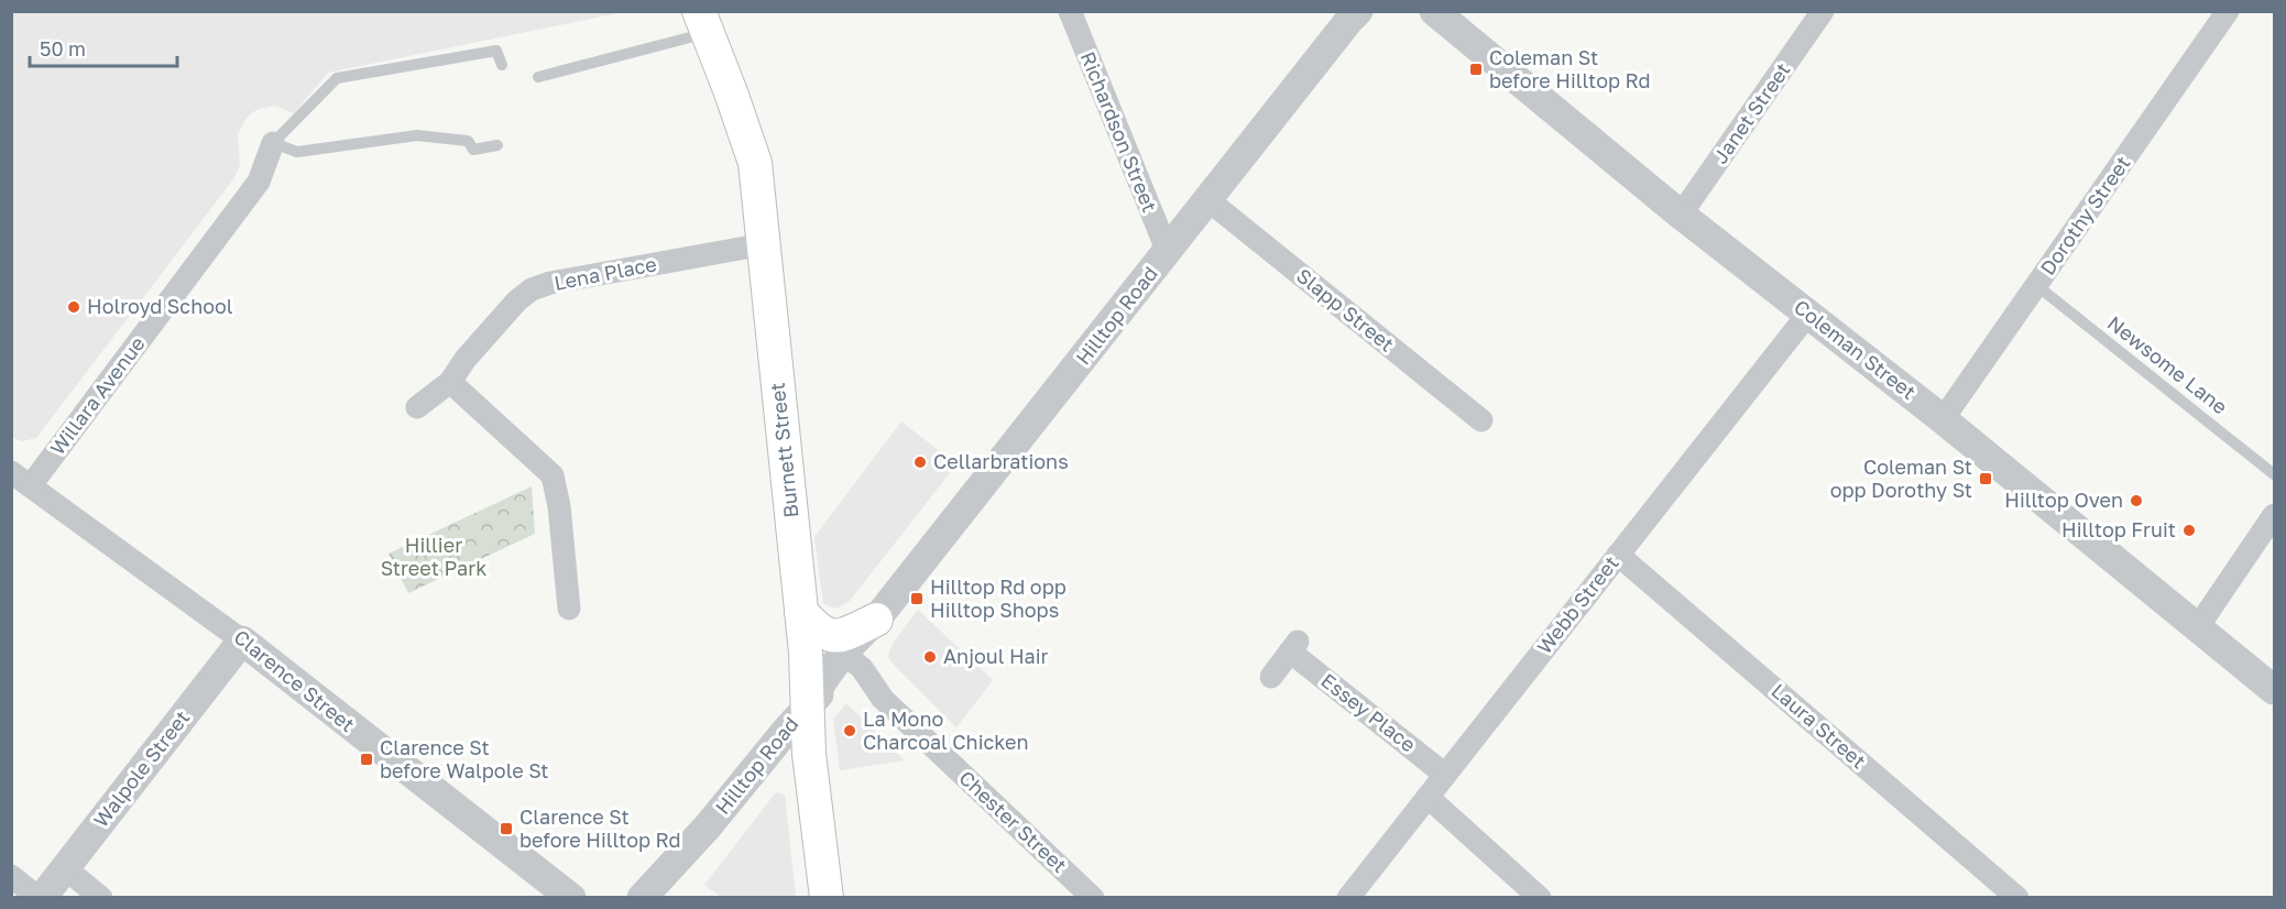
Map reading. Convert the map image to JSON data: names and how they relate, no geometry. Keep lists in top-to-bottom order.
{
  "streets": {
    "main road": ["Burnett Street"],
    "street": [
      "Janet Street",
      "Richardson Street",
      "Dorothy Street",
      "Lena Place",
      "Slapp Street",
      "Hilltop Road",
      "Coleman Street",
      "Willara Avenue",
      "Webb Street",
      "Clarence Street",
      "Essey Place",
      "Laura Street",
      "Walpole Street",
      "Chester Street"
    ],
    "lane": ["Newsome Lane"]
  },
  "crossings": [
    ["Janet Street", "Coleman Street"],
    ["Richardson Street", "Hilltop Road"],
    ["Dorothy Street", "Coleman Street"],
    ["Dorothy Street", "Newsome Lane"],
    ["Lena Place", "Burnett Street"],
    ["Slapp Street", "Hilltop Road"],
    ["Hilltop Road", "Burnett Street"],
    ["Hilltop Road", "Chester Street"],
    ["Coleman Street", "Webb Street"],
    ["Willara Avenue", "Clarence Street"],
    ["Webb Street", "Essey Place"],
    ["Webb Street", "Laura Street"],
    ["Clarence Street", "Walpole Street"]
  ],
  "parks": ["Hillier Street Park"],
  "places": {
    "transit": [
      "Coleman St before Hilltop Rd",
      "Coleman St opp Dorothy St",
      "Hilltop Rd opp Hilltop Shops",
      "Clarence St before Walpole St",
      "Clarence St before Hilltop Rd"
    ],
    "other": [
      "Holroyd School",
      "Cellarbrations",
      "Hilltop Oven",
      "Hilltop Fruit",
      "Anjoul Hair",
      "La Mono Charcoal Chicken"
    ]
  },
  "scale_bar": "50 m"
}
